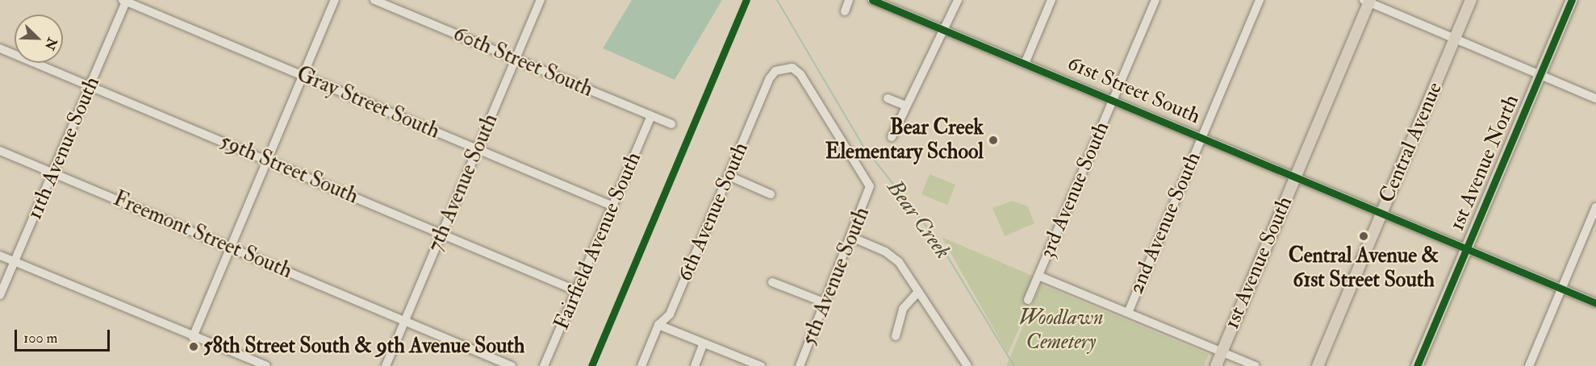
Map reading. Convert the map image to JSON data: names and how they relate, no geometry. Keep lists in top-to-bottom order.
{
  "streets": {
    "main road": ["Central Avenue", "1st Avenue North", "1st Avenue South"],
    "street": [
      "60th Street South",
      "61st Street South",
      "Gray Street South",
      "11th Avenue South",
      "59th Street South",
      "7th Avenue South",
      "3rd Avenue South",
      "6th Avenue South",
      "2nd Avenue South",
      "Freemont Street South",
      "Fairfield Avenue South",
      "5th Avenue South"
    ]
  },
  "crossings": [
    ["60th Street South", "7th Avenue South"],
    ["60th Street South", "Fairfield Avenue South"],
    ["61st Street South", "Central Avenue"],
    ["61st Street South", "1st Avenue North"],
    ["61st Street South", "3rd Avenue South"],
    ["61st Street South", "2nd Avenue South"],
    ["61st Street South", "1st Avenue South"],
    ["Gray Street South", "11th Avenue South"],
    ["Gray Street South", "7th Avenue South"],
    ["Gray Street South", "Fairfield Avenue South"],
    ["11th Avenue South", "59th Street South"],
    ["11th Avenue South", "Freemont Street South"],
    ["59th Street South", "7th Avenue South"],
    ["59th Street South", "Fairfield Avenue South"],
    ["7th Avenue South", "Freemont Street South"],
    ["6th Avenue South", "5th Avenue South"]
  ],
  "water": ["Bear Creek"],
  "parks": ["Woodlawn Cemetery"],
  "places": ["Bear Creek Elementary School", "Central Avenue & 61st Street South", "58th Street South & 9th Avenue South"],
  "scale_bar": "100 m",
  "north": "bottom right"
}
